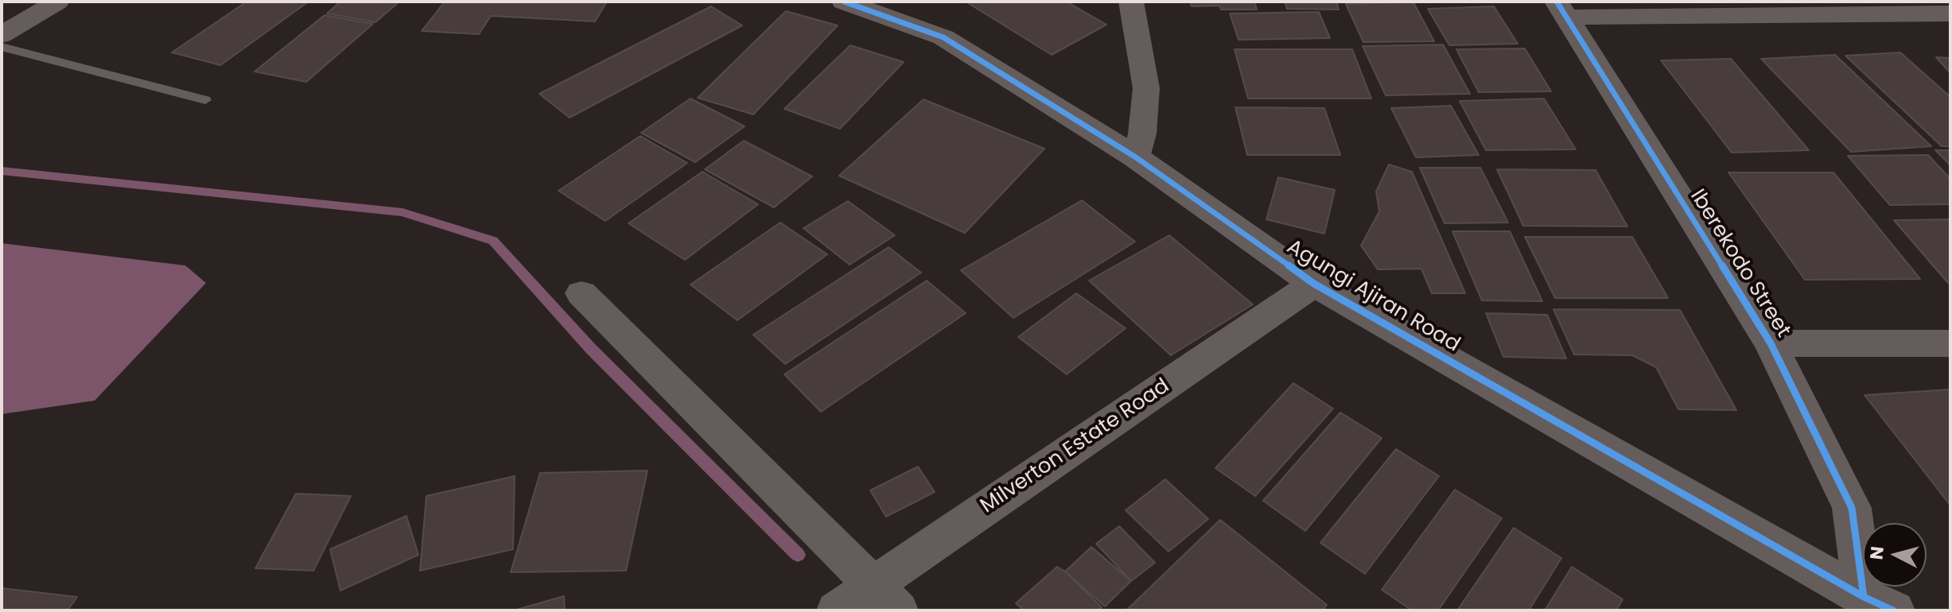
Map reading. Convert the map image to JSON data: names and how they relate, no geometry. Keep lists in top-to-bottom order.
{
  "streets": {
    "street": ["Iberekodo Street", "Agungi Ajiran Road", "Milverton Estate Road"]
  },
  "crossings": [
    ["Iberekodo Street", "Agungi Ajiran Road"],
    ["Agungi Ajiran Road", "Milverton Estate Road"]
  ],
  "north": "left"
}
